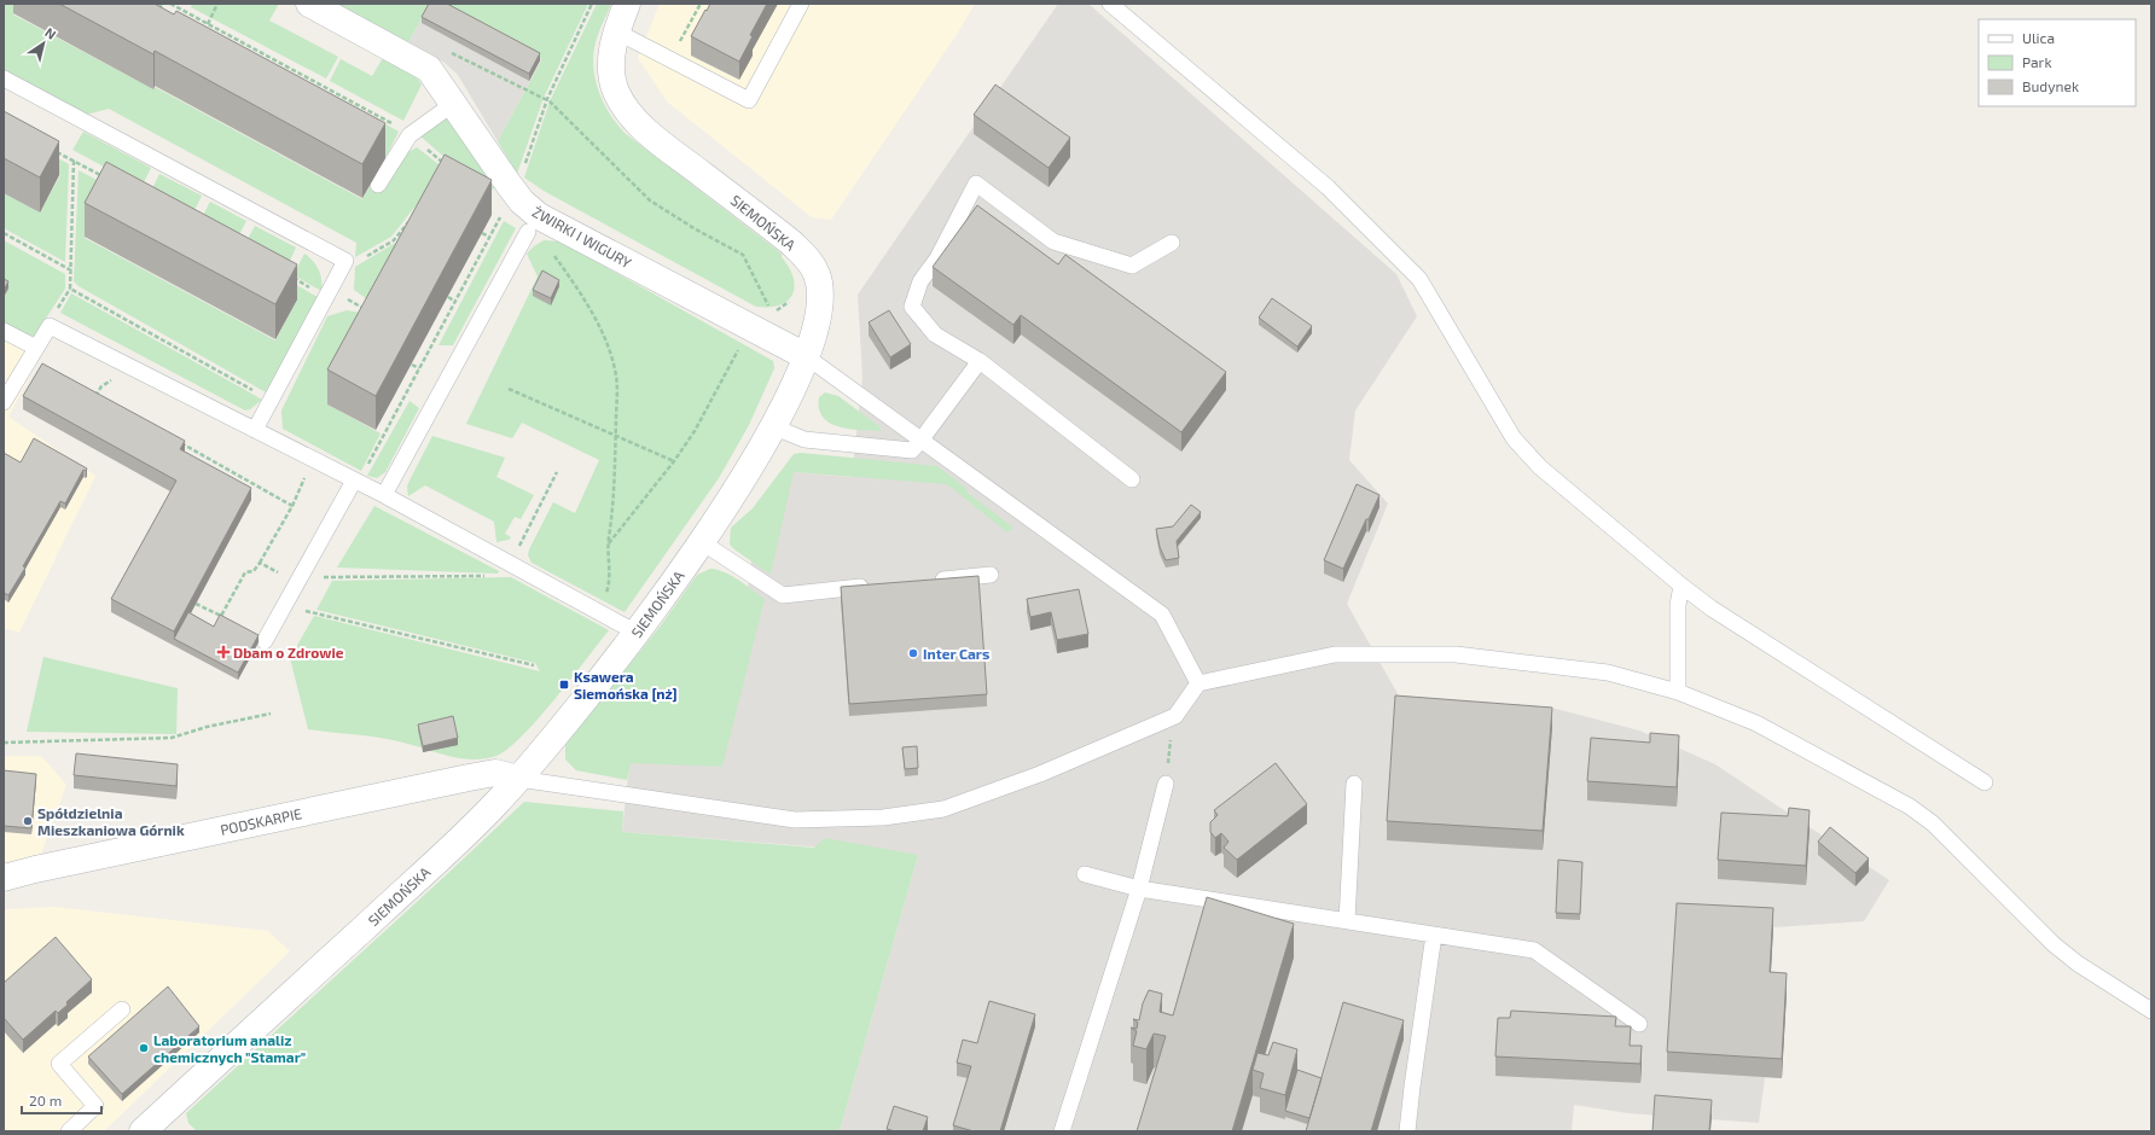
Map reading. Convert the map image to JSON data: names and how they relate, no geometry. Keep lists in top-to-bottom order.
{
  "streets": {
    "street": ["SIEMOŃSKA", "ŻWIRKI I WIGURY", "PODSKARPIE"]
  },
  "crossings": [
    ["SIEMOŃSKA", "ŻWIRKI I WIGURY"],
    ["SIEMOŃSKA", "PODSKARPIE"]
  ],
  "places": {
    "health": ["Dbam o Zdrowie"],
    "other": ["Inter Cars", "Spółdzielnia Mieszkaniowa Górnik", "Laboratorium analiz chemicznych \"Stamar\""],
    "transit": ["Ksawera Siemońska [nż]"]
  },
  "legend": ["Ulica", "Park", "Budynek"],
  "scale_bar": "20 m",
  "north": "top right"
}
